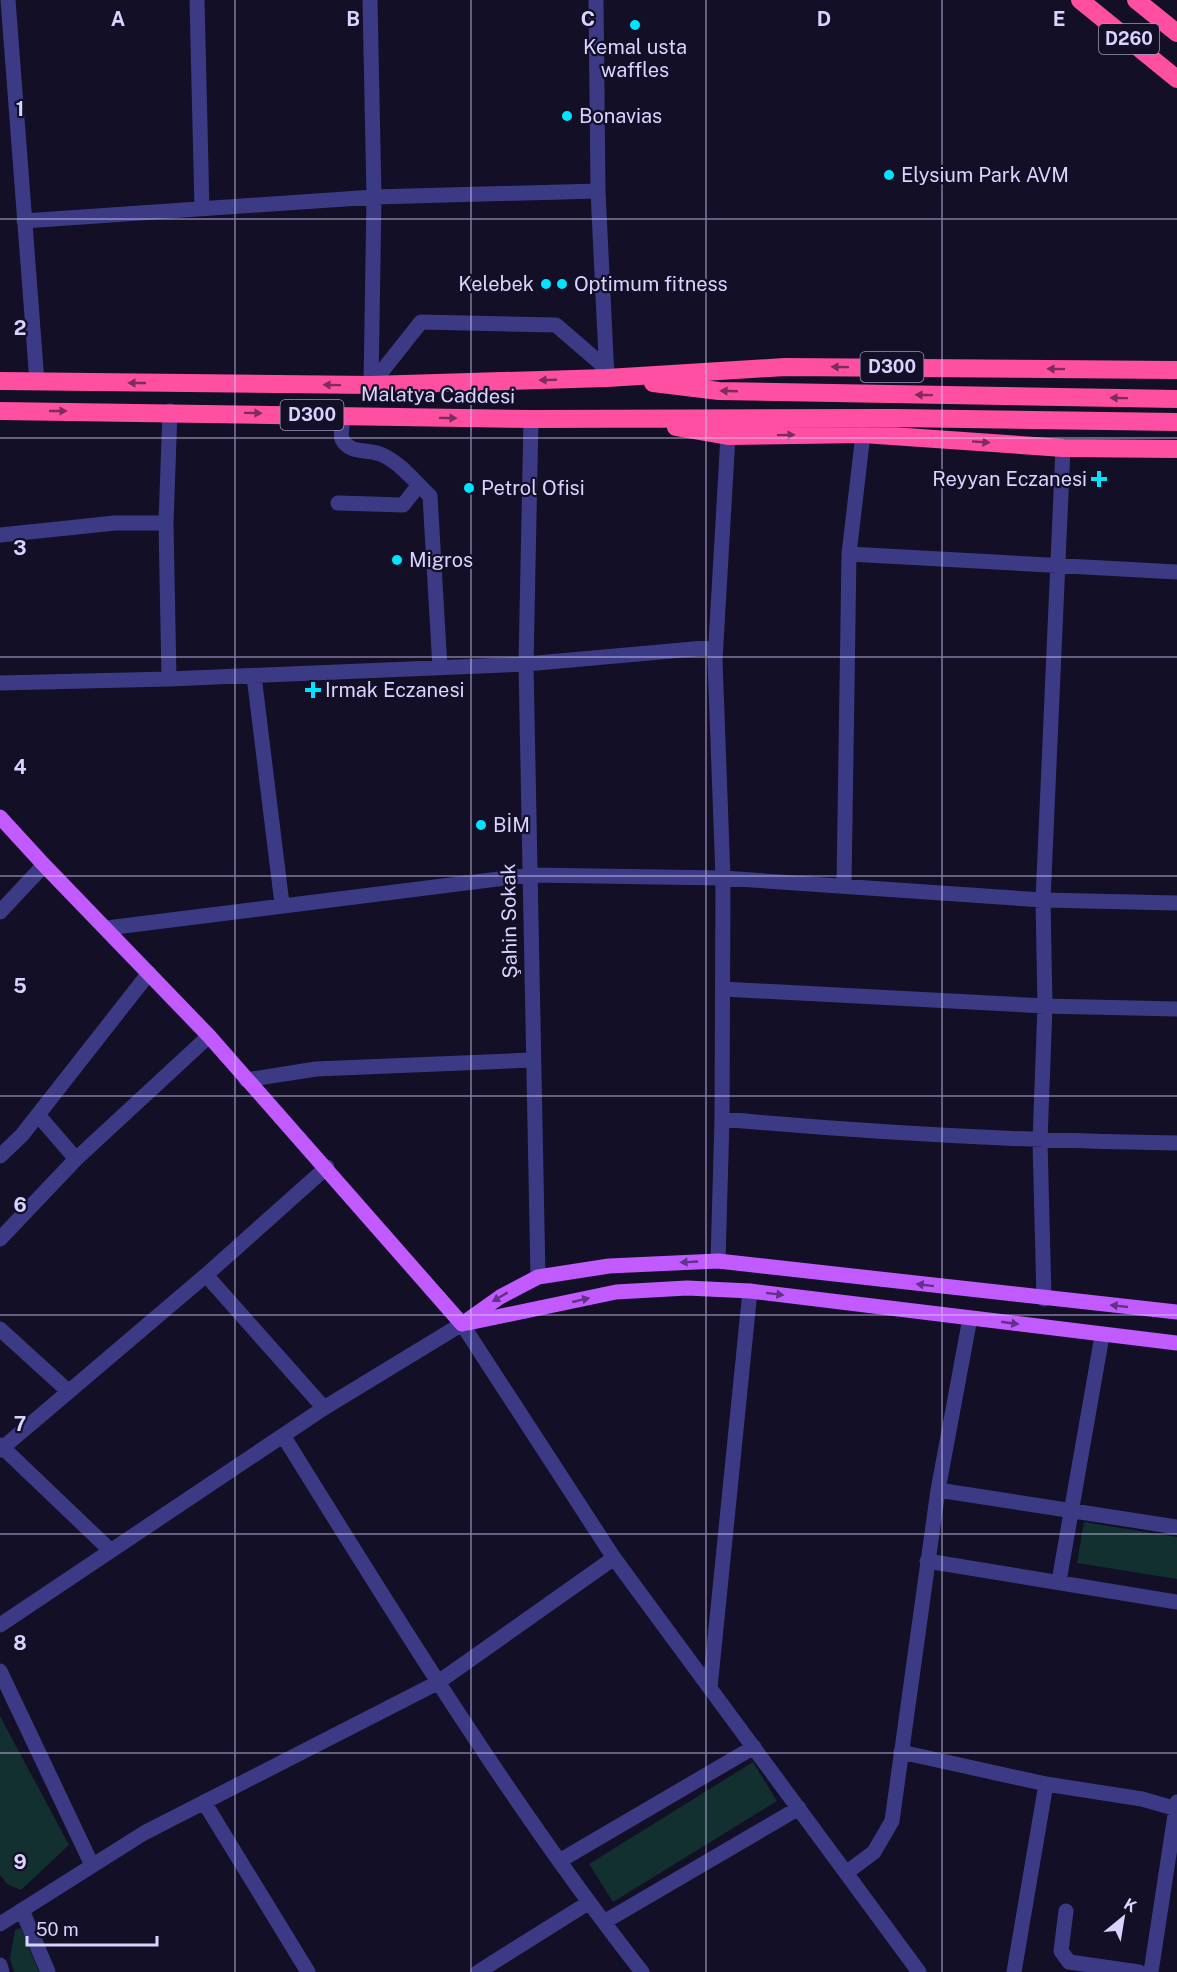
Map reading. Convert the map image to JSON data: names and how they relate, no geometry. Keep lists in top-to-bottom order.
{
  "streets": {
    "highway": ["D260", "D300", "Malatya Caddesi"],
    "street": ["Şahin Sokak"]
  },
  "crossings": [
    ["D300", "Malatya Caddesi"],
    ["Malatya Caddesi", "Şahin Sokak"]
  ],
  "places": {
    "other": [
      "Kemal usta waffles",
      "Bonavias",
      "Elysium Park AVM",
      "Kelebek",
      "Optimum fitness",
      "Petrol Ofisi",
      "Migros",
      "BİM"
    ],
    "health": ["Reyyan Eczanesi", "Irmak Eczanesi"]
  },
  "scale_bar": "50 m",
  "north": "top right",
  "grid": {
    "columns": [
      "A",
      "B",
      "C",
      "D",
      "E"
    ],
    "rows": [
      "1",
      "2",
      "3",
      "4",
      "5",
      "6",
      "7",
      "8",
      "9"
    ]
  }
}
